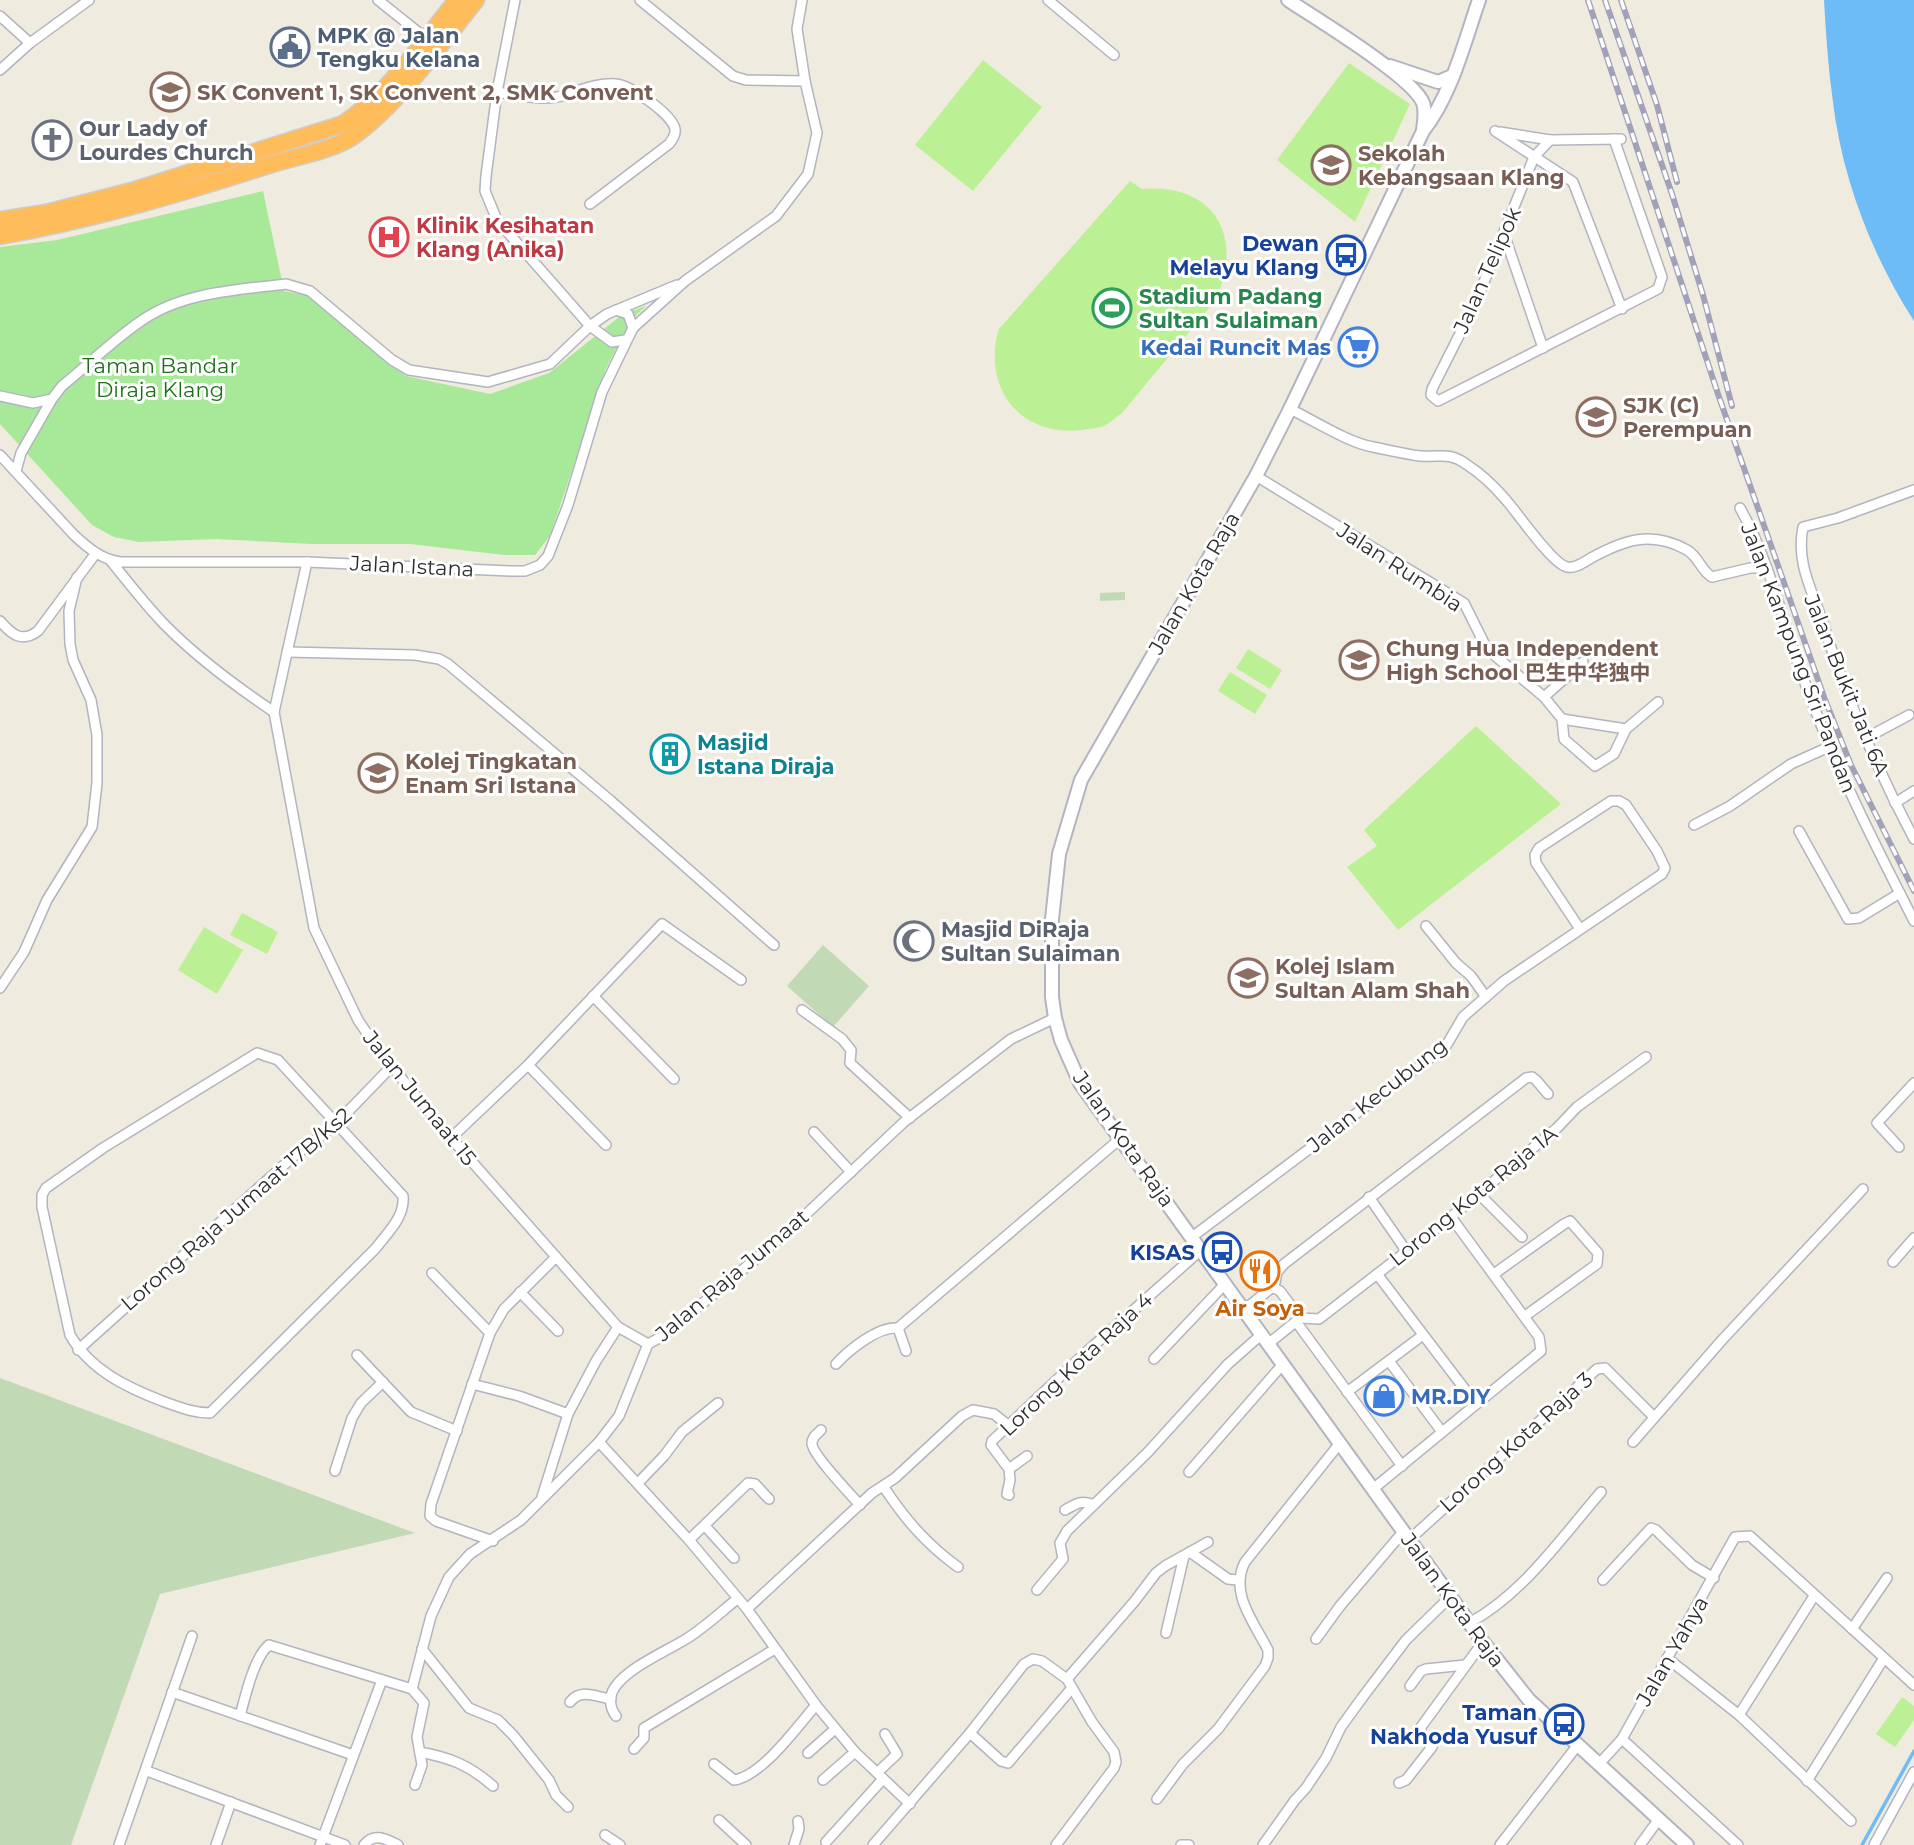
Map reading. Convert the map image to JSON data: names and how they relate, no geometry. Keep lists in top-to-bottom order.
{
  "streets": {
    "main road": ["Jalan Kota Raja"],
    "street": [
      "Jalan Telipok",
      "Jalan Istana",
      "Jalan Rumbia",
      "Jalan Kampung Sri Pandan",
      "Jalan Bukit Jati 6A",
      "Jalan Kecubung",
      "Jalan Jumaat 15",
      "Lorong Kota Raja 1A",
      "Lorong Raja Jumaat 17B/Ks2",
      "Jalan Raja Jumaat",
      "Lorong Kota Raja 4",
      "Lorong Kota Raja 3",
      "Jalan Yahya"
    ]
  },
  "crossings": [
    ["Jalan Istana", "Jalan Jumaat 15"],
    ["Jalan Rumbia", "Jalan Kota Raja"],
    ["Jalan Kota Raja", "Jalan Kecubung"],
    ["Jalan Kota Raja", "Lorong Kota Raja 1A"],
    ["Jalan Kota Raja", "Jalan Raja Jumaat"],
    ["Jalan Kota Raja", "Lorong Kota Raja 4"],
    ["Jalan Kota Raja", "Lorong Kota Raja 3"],
    ["Jalan Kota Raja", "Jalan Yahya"],
    ["Jalan Jumaat 15", "Lorong Raja Jumaat 17B/Ks2"],
    ["Jalan Jumaat 15", "Jalan Raja Jumaat"]
  ],
  "parks": ["Taman Bandar Diraja Klang"],
  "places": {
    "public building": ["MPK @ Jalan Tengku Kelana"],
    "school or university": [
      "SK Convent 1, SK Convent 2, SMK Convent",
      "Sekolah Kebangsaan Klang",
      "SJK (C) Perempuan",
      "Chung Hua Independent High School 巴生中华独中",
      "Kolej Tingkatan Enam Sri Istana",
      "Kolej Islam Sultan Alam Shah"
    ],
    "church": ["Our Lady of Lourdes Church"],
    "hospital": ["Klinik Kesihatan Klang (Anika)"],
    "bus stop": ["Dewan Melayu Klang", "KISAS", "Taman Nakhoda Yusuf"],
    "sports": ["Stadium Padang Sultan Sulaiman"],
    "supermarket": ["Kedai Runcit Mas"],
    "building": ["Masjid Istana Diraja"],
    "mosque": ["Masjid DiRaja Sultan Sulaiman"],
    "restaurant": ["Air Soya"],
    "shop": ["MR.DIY"]
  }
}
